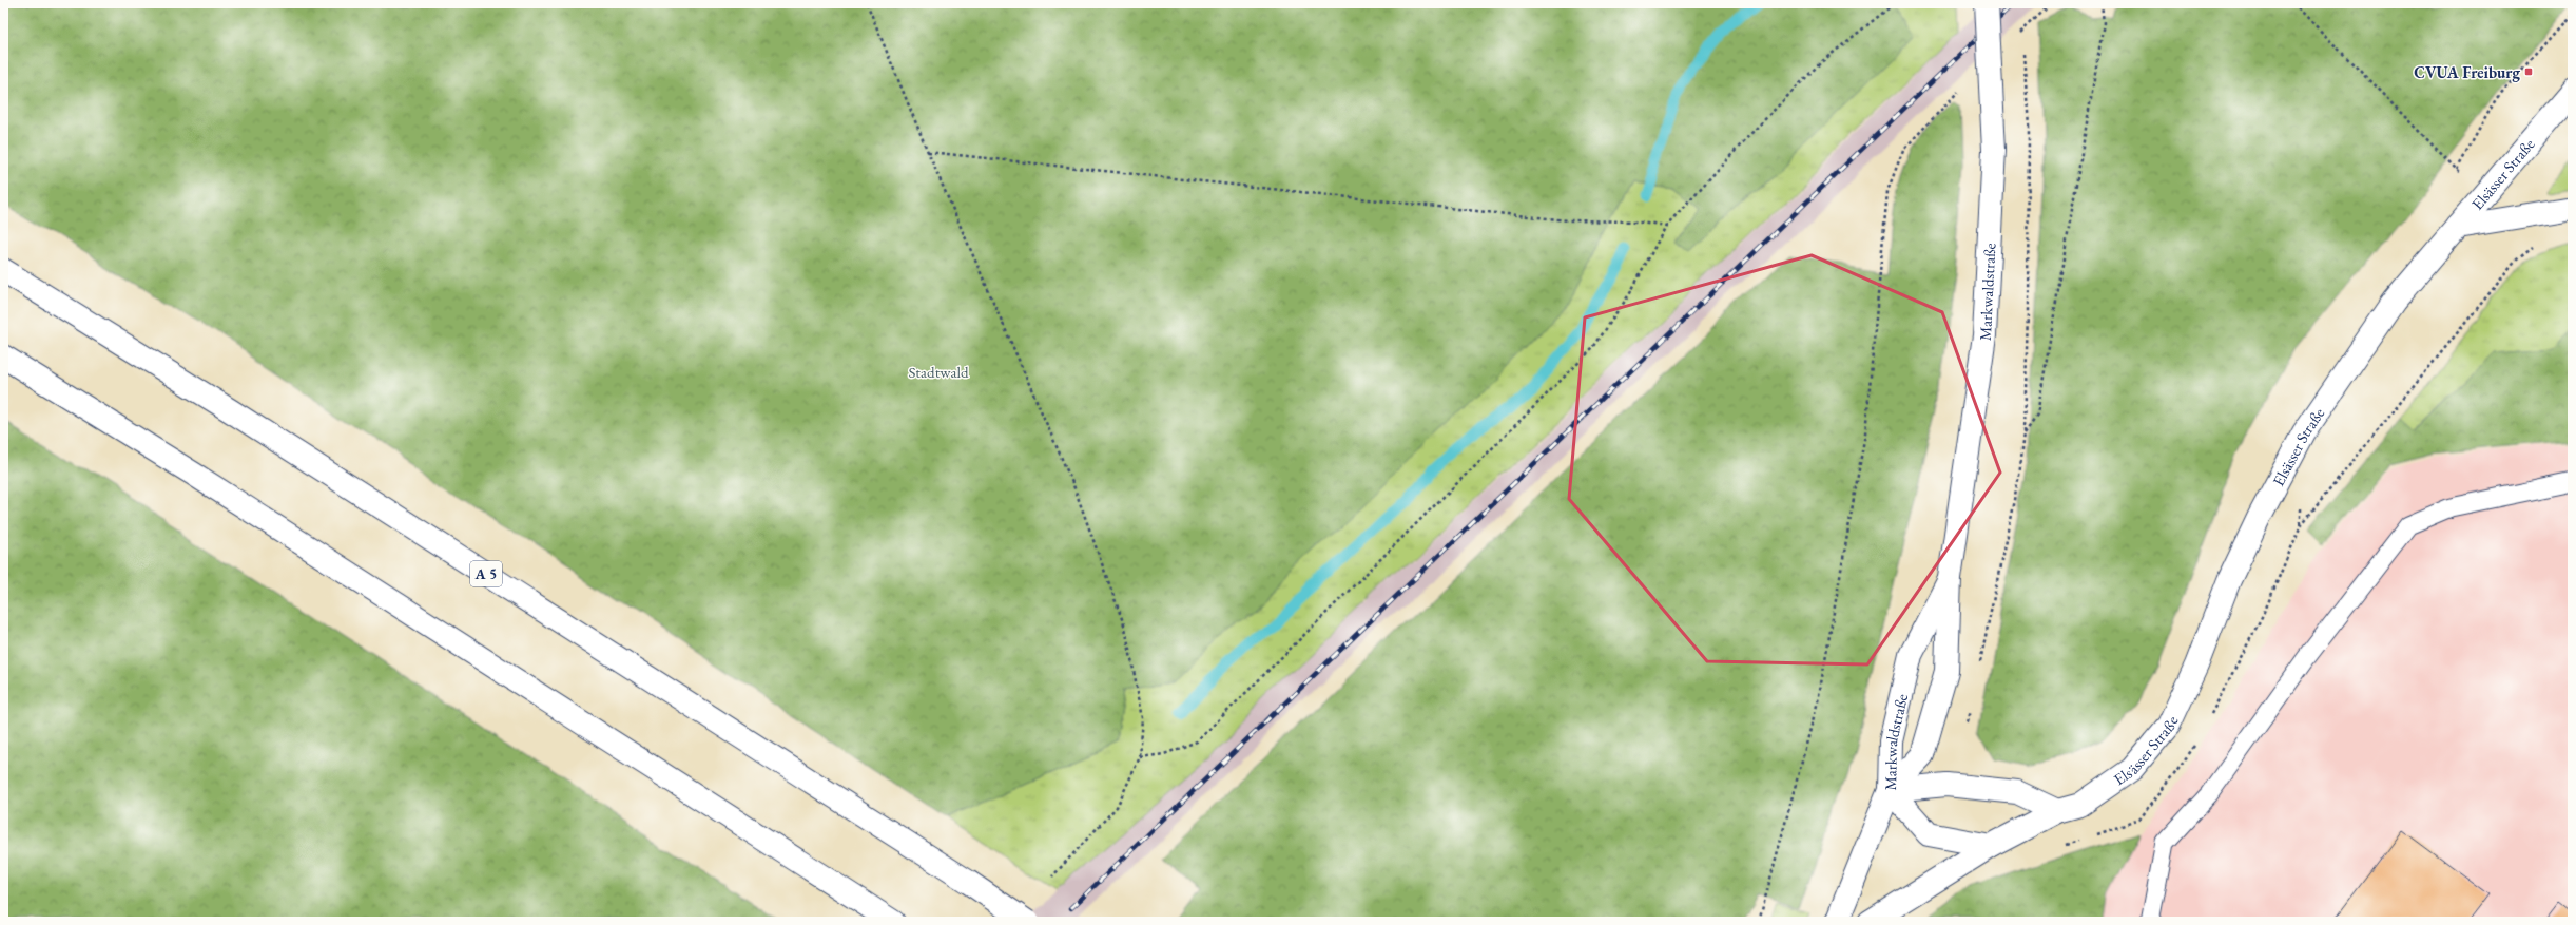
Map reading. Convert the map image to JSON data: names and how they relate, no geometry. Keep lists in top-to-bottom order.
{
  "streets": {
    "main road": ["Elsässer Straße", "Markwaldstraße", "A 5"]
  },
  "parks": ["Stadtwald"],
  "places": {
    "transit": ["CVUA Freiburg"]
  }
}
